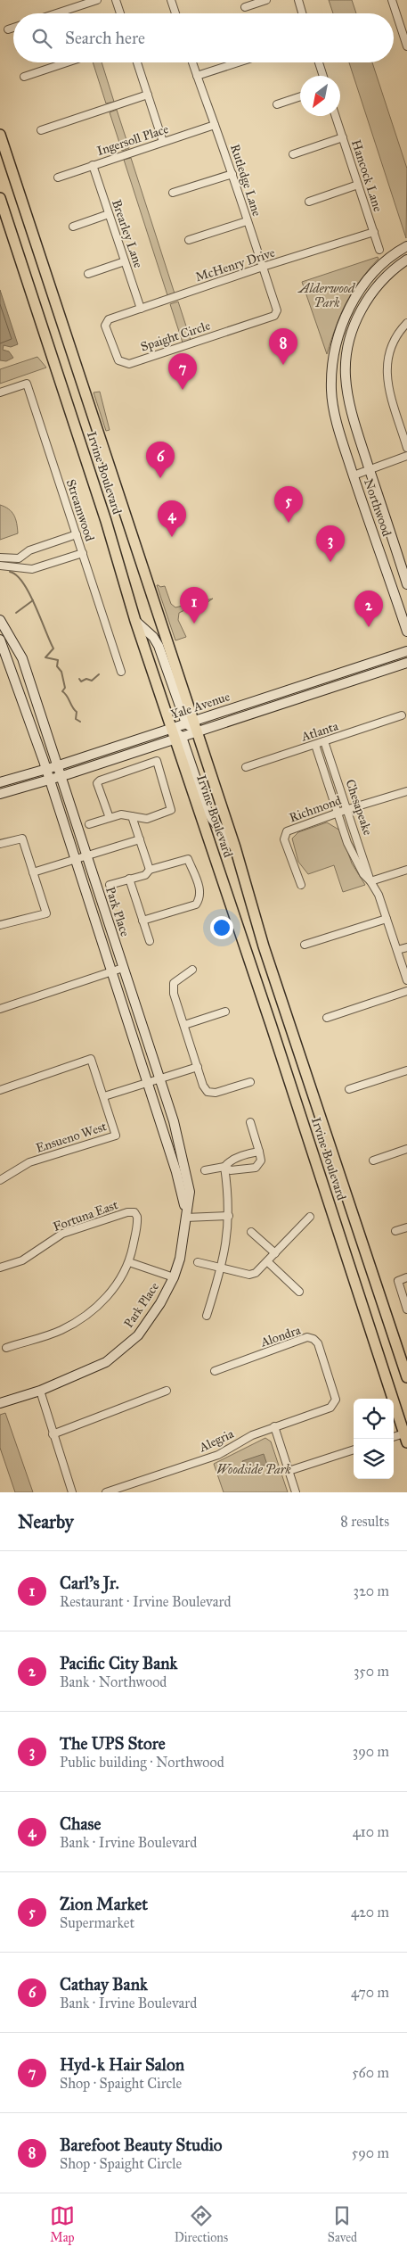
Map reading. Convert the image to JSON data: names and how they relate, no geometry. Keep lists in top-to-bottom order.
{
  "streets": {
    "main road": ["Irvine Boulevard"],
    "street": [
      "Ingersoll Place",
      "Hancock Lane",
      "Rutledge Lane",
      "Brearley Lane",
      "McHenry Drive",
      "Spaight Circle",
      "Northwood",
      "Streamwood",
      "Yale Avenue",
      "Atlanta",
      "Chesapeake",
      "Richmond",
      "Park Place",
      "Ensueno West",
      "Fortuna East",
      "Alondra",
      "Alegria"
    ]
  },
  "crossings": [
    ["Ingersoll Place", "Rutledge Lane"],
    ["Ingersoll Place", "Brearley Lane"],
    ["Hancock Lane", "McHenry Drive"],
    ["Rutledge Lane", "McHenry Drive"],
    ["Rutledge Lane", "Spaight Circle"],
    ["Brearley Lane", "McHenry Drive"],
    ["McHenry Drive", "Spaight Circle"],
    ["Irvine Boulevard", "Yale Avenue"],
    ["Yale Avenue", "Park Place"],
    ["Atlanta", "Chesapeake"],
    ["Chesapeake", "Richmond"],
    ["Alondra", "Alegria"]
  ],
  "parks": ["Alderwood Park", "Woodside Park"],
  "north": "bottom left",
  "page": {
    "search": "Search here",
    "pins": [
      "8",
      "7",
      "6",
      "5",
      "4",
      "3",
      "1",
      "2"
    ],
    "heading": ["Nearby", "8 results"],
    "list": [
      {
        "mark": "1",
        "name": "Carl's Jr.",
        "note": "Restaurant · Irvine Boulevard",
        "value": "320 m"
      },
      {
        "mark": "2",
        "name": "Pacific City Bank",
        "note": "Bank · Northwood",
        "value": "350 m"
      },
      {
        "mark": "3",
        "name": "The UPS Store",
        "note": "Public building · Northwood",
        "value": "390 m"
      },
      {
        "mark": "4",
        "name": "Chase",
        "note": "Bank · Irvine Boulevard",
        "value": "410 m"
      },
      {
        "mark": "5",
        "name": "Zion Market",
        "note": "Supermarket",
        "value": "420 m"
      },
      {
        "mark": "6",
        "name": "Cathay Bank",
        "note": "Bank · Irvine Boulevard",
        "value": "470 m"
      },
      {
        "mark": "7",
        "name": "Hyd-k Hair Salon",
        "note": "Shop · Spaight Circle",
        "value": "560 m"
      },
      {
        "mark": "8",
        "name": "Barefoot Beauty Studio",
        "note": "Shop · Spaight Circle",
        "value": "590 m"
      }
    ],
    "nav": ["Map", "Directions", "Saved"]
  }
}
